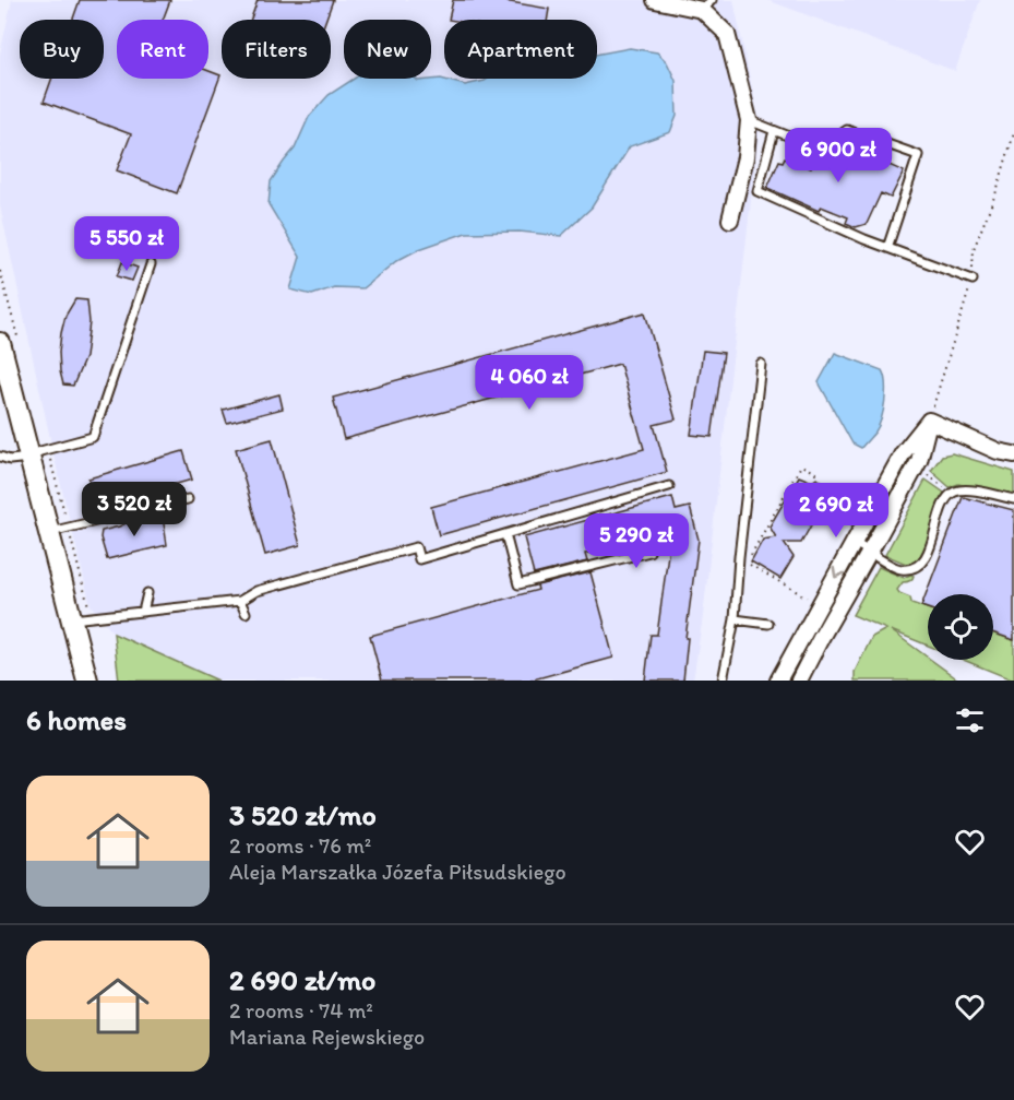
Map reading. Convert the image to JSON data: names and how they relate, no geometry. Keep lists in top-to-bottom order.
{
  "page": {
    "chip": [
      "Buy",
      "Rent",
      "Filters",
      "New",
      "Apartment"
    ],
    "price": [
      "6 900 zł",
      "5 550 zł",
      "4 060 zł",
      "3 520 zł",
      "2 690 zł",
      "5 290 zł"
    ],
    "heading": "6 homes",
    "list": [
      {
        "name": "3 520 zł/mo",
        "note": "2 rooms · 76 m² · Aleja Marszałka Józefa Piłsudskiego"
      },
      {
        "name": "2 690 zł/mo",
        "note": "2 rooms · 74 m² · Mariana Rejewskiego"
      }
    ]
  }
}
